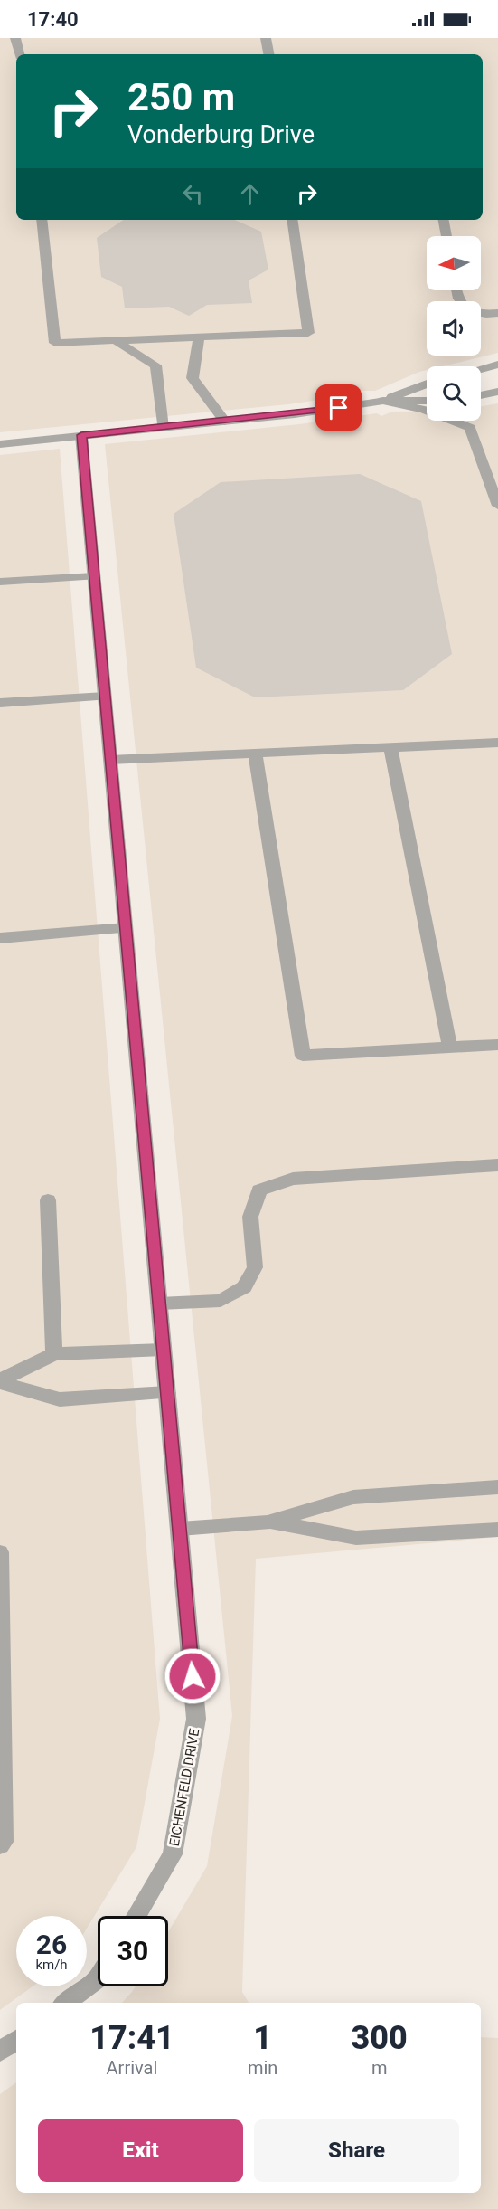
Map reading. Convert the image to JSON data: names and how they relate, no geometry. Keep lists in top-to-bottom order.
{
  "streets": {
    "street": ["EICHENFELD DRIVE"]
  },
  "north": "left",
  "page": {
    "status": "17:40",
    "turn": ["250 m", "Vonderburg Drive"],
    "speed": "26 km/h",
    "limit": "30",
    "eta": [
      "17:41",
      "Arrival",
      "1",
      "min",
      "300",
      "m"
    ],
    "buttons": ["Exit", "Share"]
  }
}
